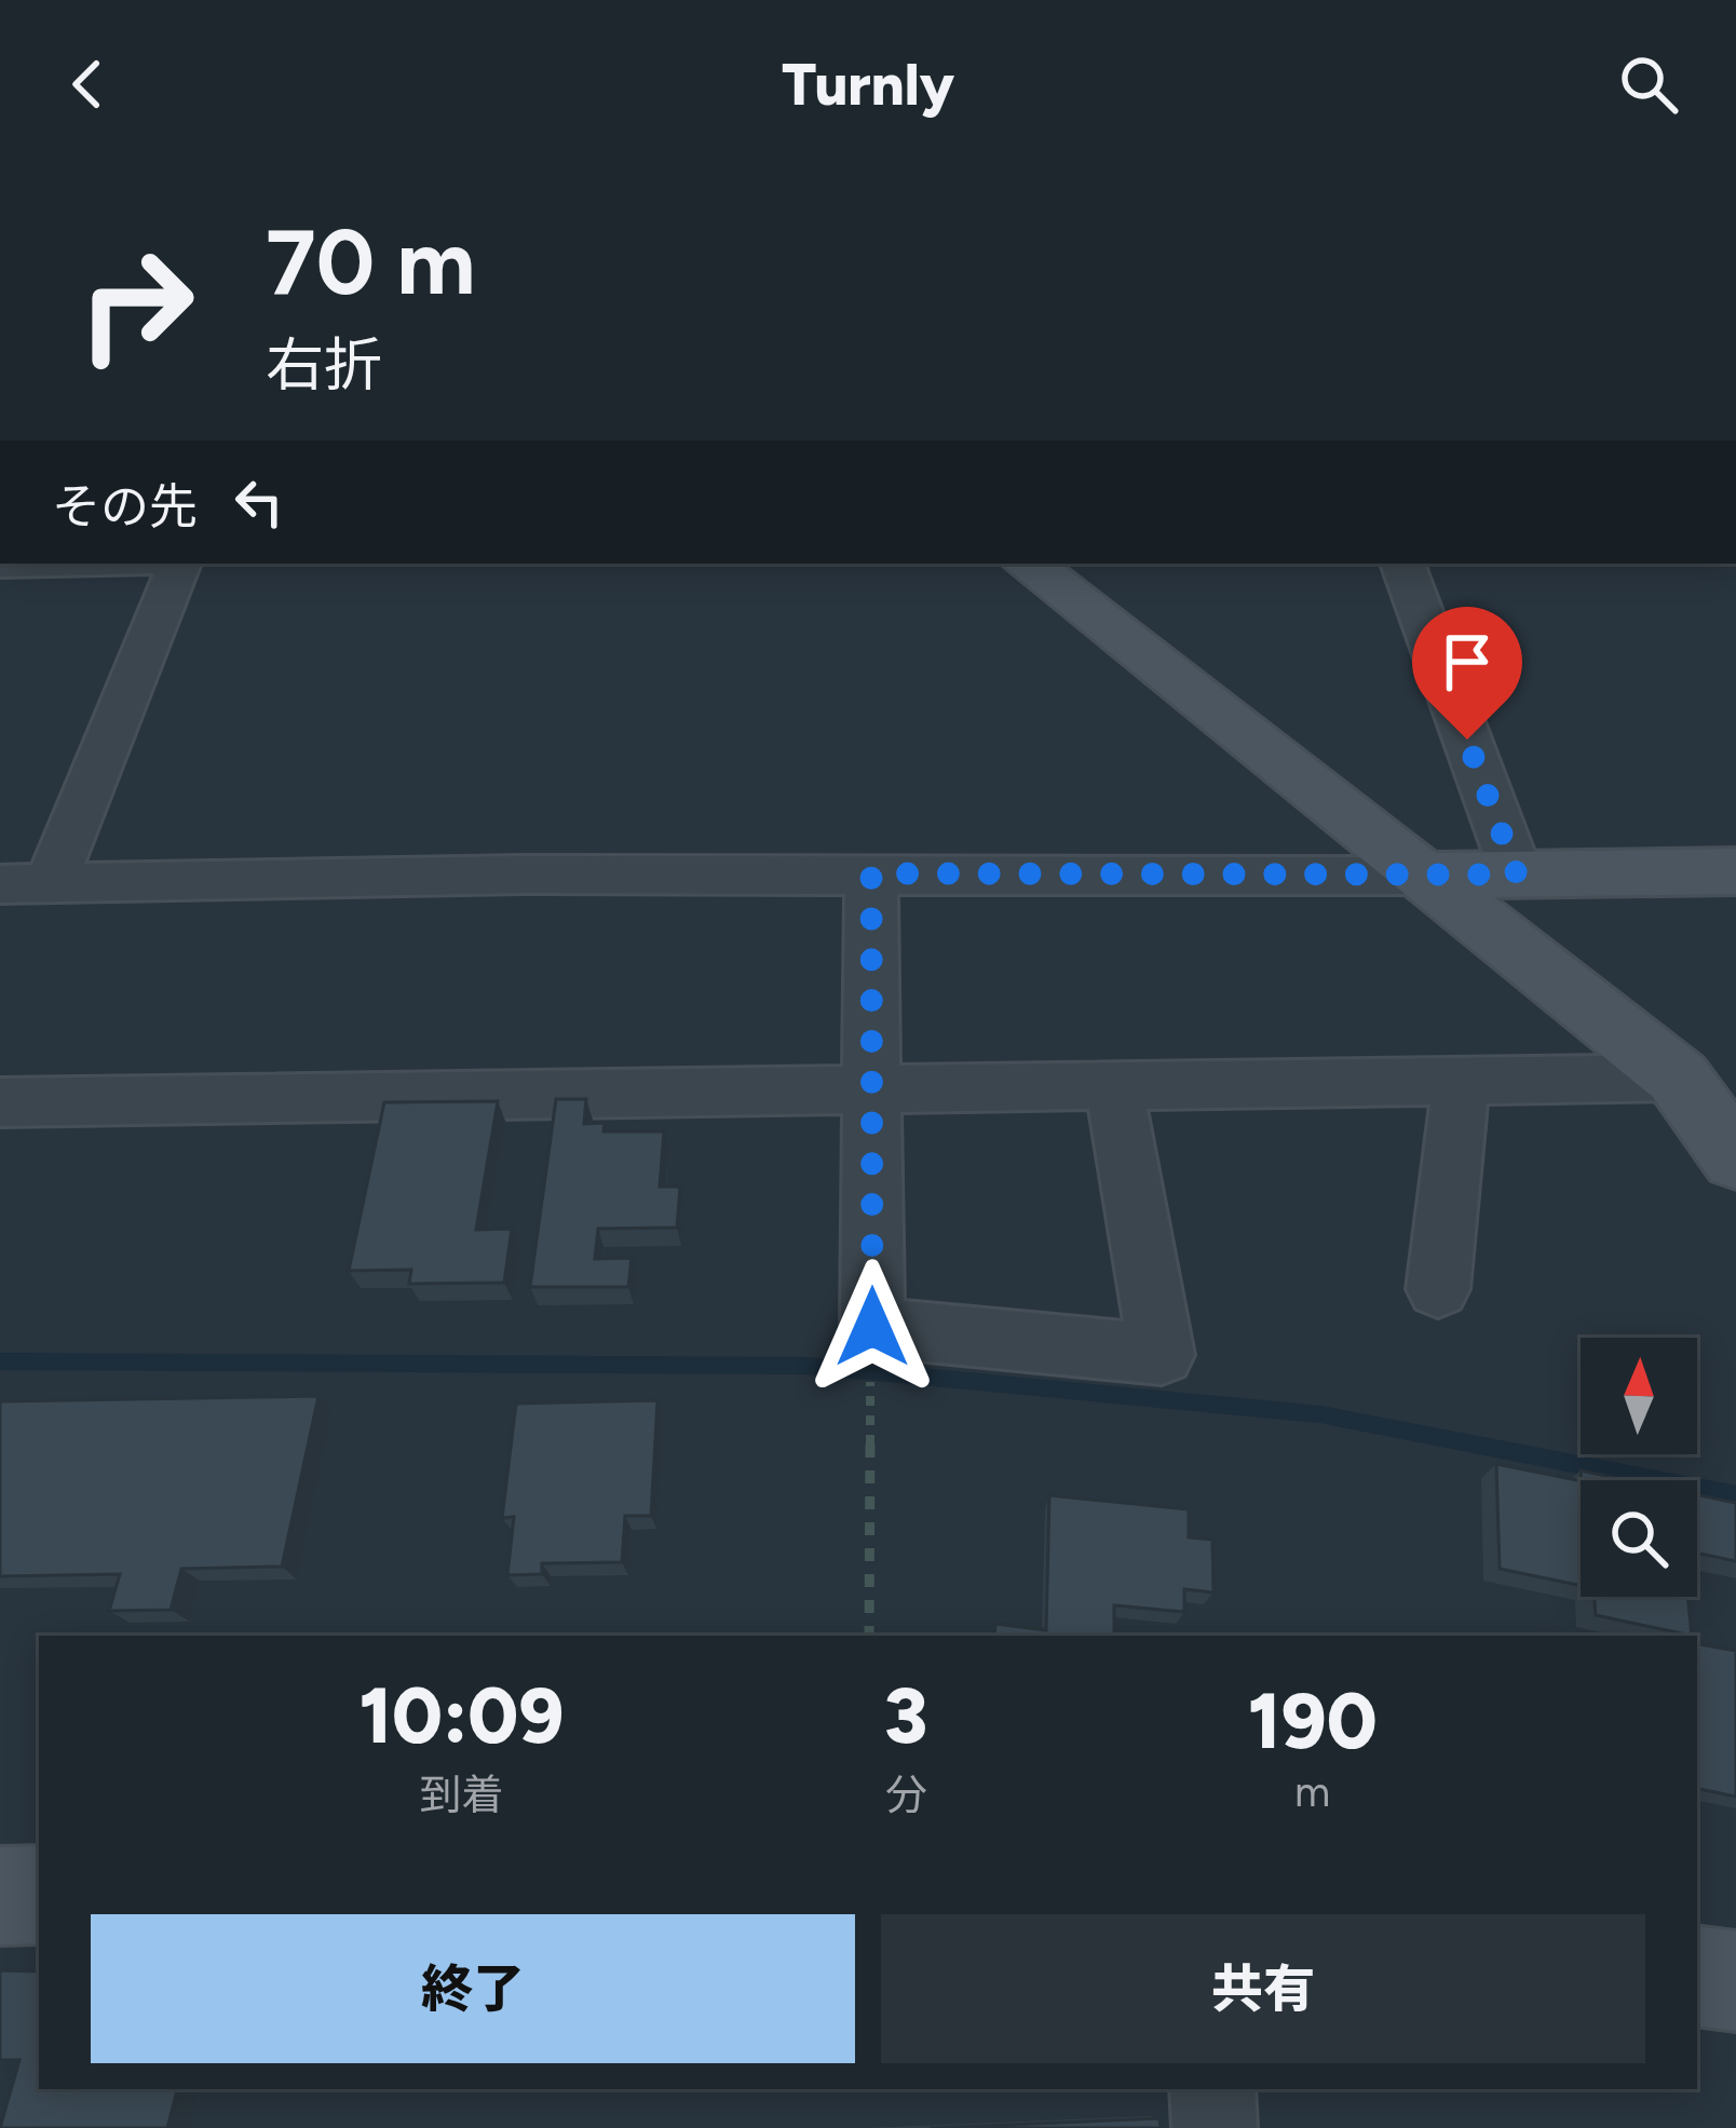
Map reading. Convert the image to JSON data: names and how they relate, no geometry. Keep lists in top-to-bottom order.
{
  "north": "top",
  "page": {
    "header": "Turnly",
    "turn": ["70 m", "右折"],
    "then": "その先",
    "eta": [
      "10:09",
      "到着",
      "3",
      "分",
      "190",
      "m"
    ],
    "buttons": ["終了", "共有"]
  }
}
